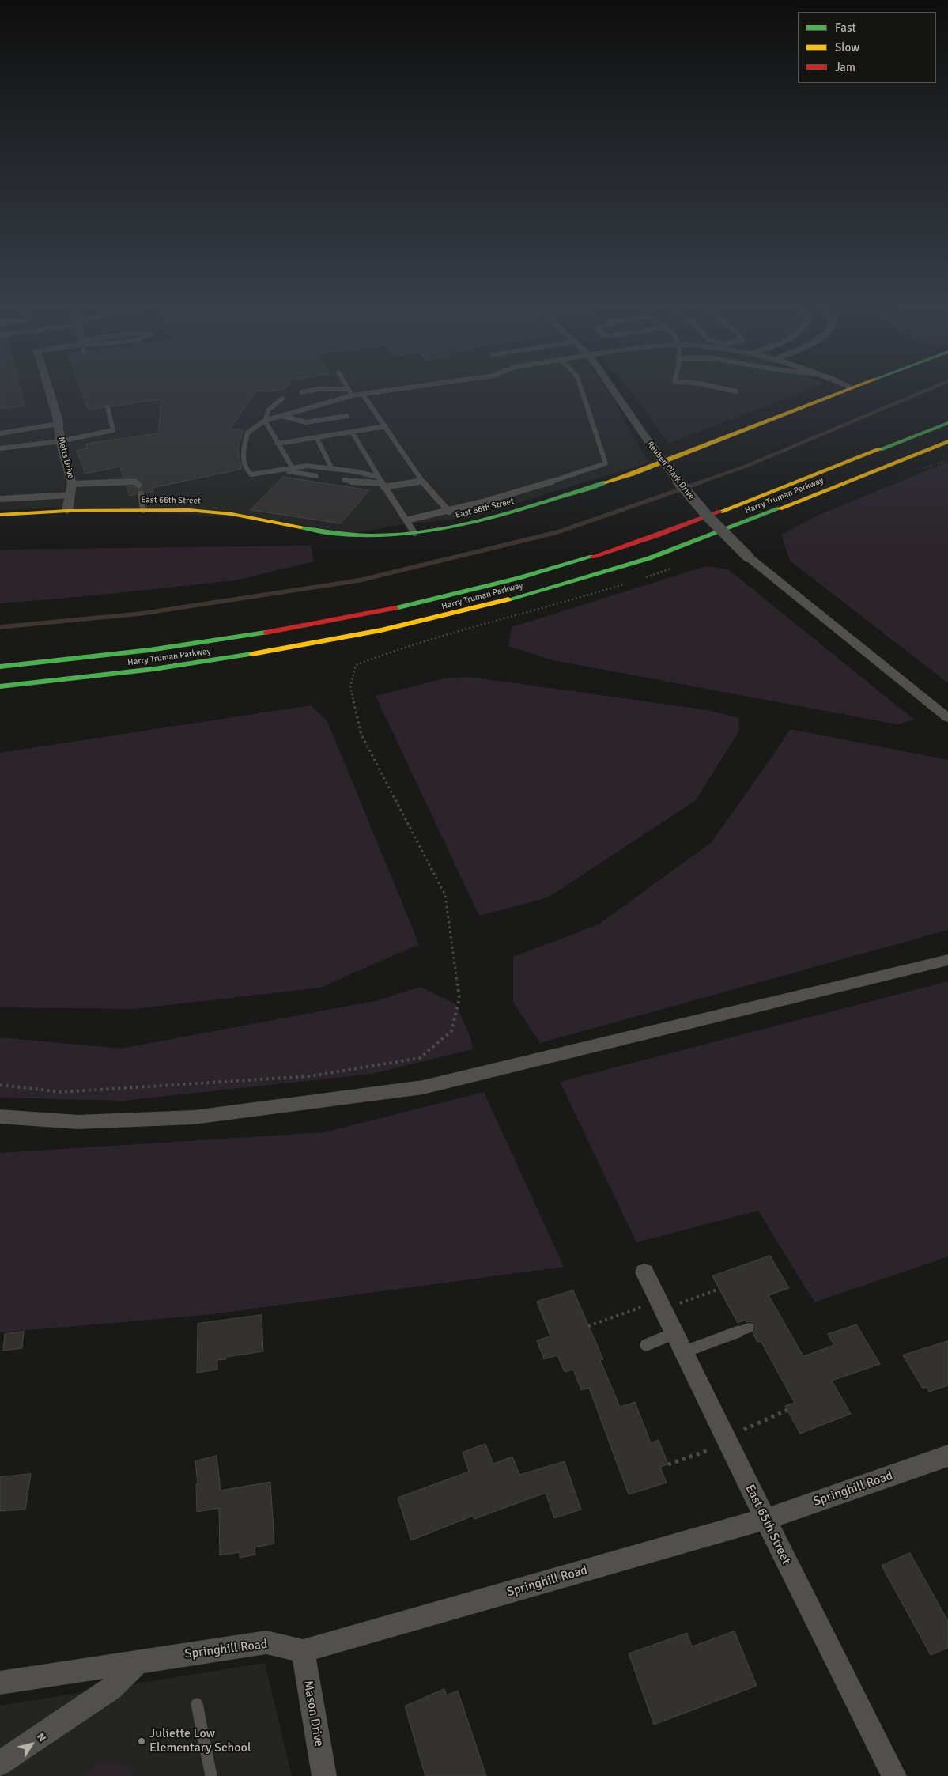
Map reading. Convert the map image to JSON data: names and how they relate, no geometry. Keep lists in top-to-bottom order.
{
  "streets": {
    "main road": ["Harry Truman Parkway", "East 66th Street"],
    "street": [
      "Metts Drive",
      "Reuben Clark Drive",
      "Springhill Road",
      "East 65th Street",
      "Mason Drive"
    ]
  },
  "crossings": [
    ["Metts Drive", "East 66th Street"],
    ["Springhill Road", "East 65th Street"],
    ["Springhill Road", "Mason Drive"]
  ],
  "places": ["Juliette Low Elementary School"],
  "legend": ["Fast", "Slow", "Jam"],
  "north": "top right"
}
